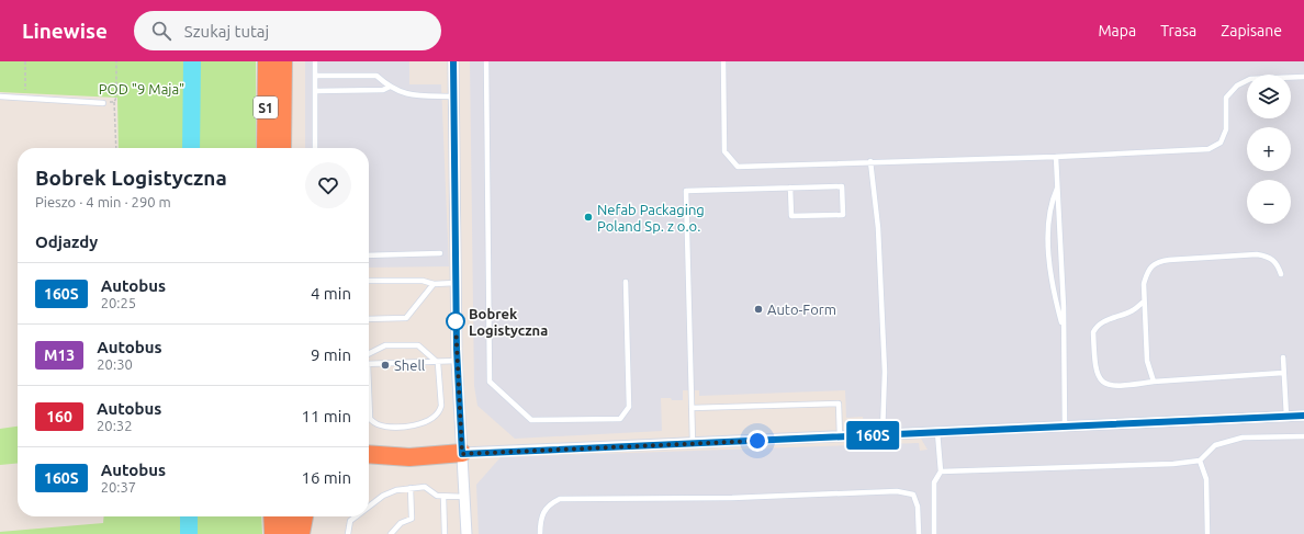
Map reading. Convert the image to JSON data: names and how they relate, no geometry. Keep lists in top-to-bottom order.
{
  "streets": {
    "highway": ["S1"]
  },
  "parks": ["POD \"9 Maja\""],
  "places": [
    "Nefab Packaging Poland Sp. z o.o.",
    "Auto-Form",
    "Bobrek Logistyczna",
    "Shell"
  ],
  "lines": ["bus line 160S"],
  "page": {
    "header": "Linewise",
    "search": "Szukaj tutaj",
    "nav": ["Mapa", "Trasa", "Zapisane"],
    "on_map": "160S",
    "map_buttons": ["+", "−"],
    "heading": [
      ["Bobrek Logistyczna", "Pieszo · 4 min · 290 m"],
      "Odjazdy"
    ],
    "list": [
      {
        "mark": "160S",
        "name": "Autobus",
        "note": "20:25",
        "value": "4 min"
      },
      {
        "mark": "M13",
        "name": "Autobus",
        "note": "20:30",
        "value": "9 min"
      },
      {
        "mark": "160",
        "name": "Autobus",
        "note": "20:32",
        "value": "11 min"
      },
      {
        "mark": "160S",
        "name": "Autobus",
        "note": "20:37",
        "value": "16 min"
      }
    ]
  }
}
